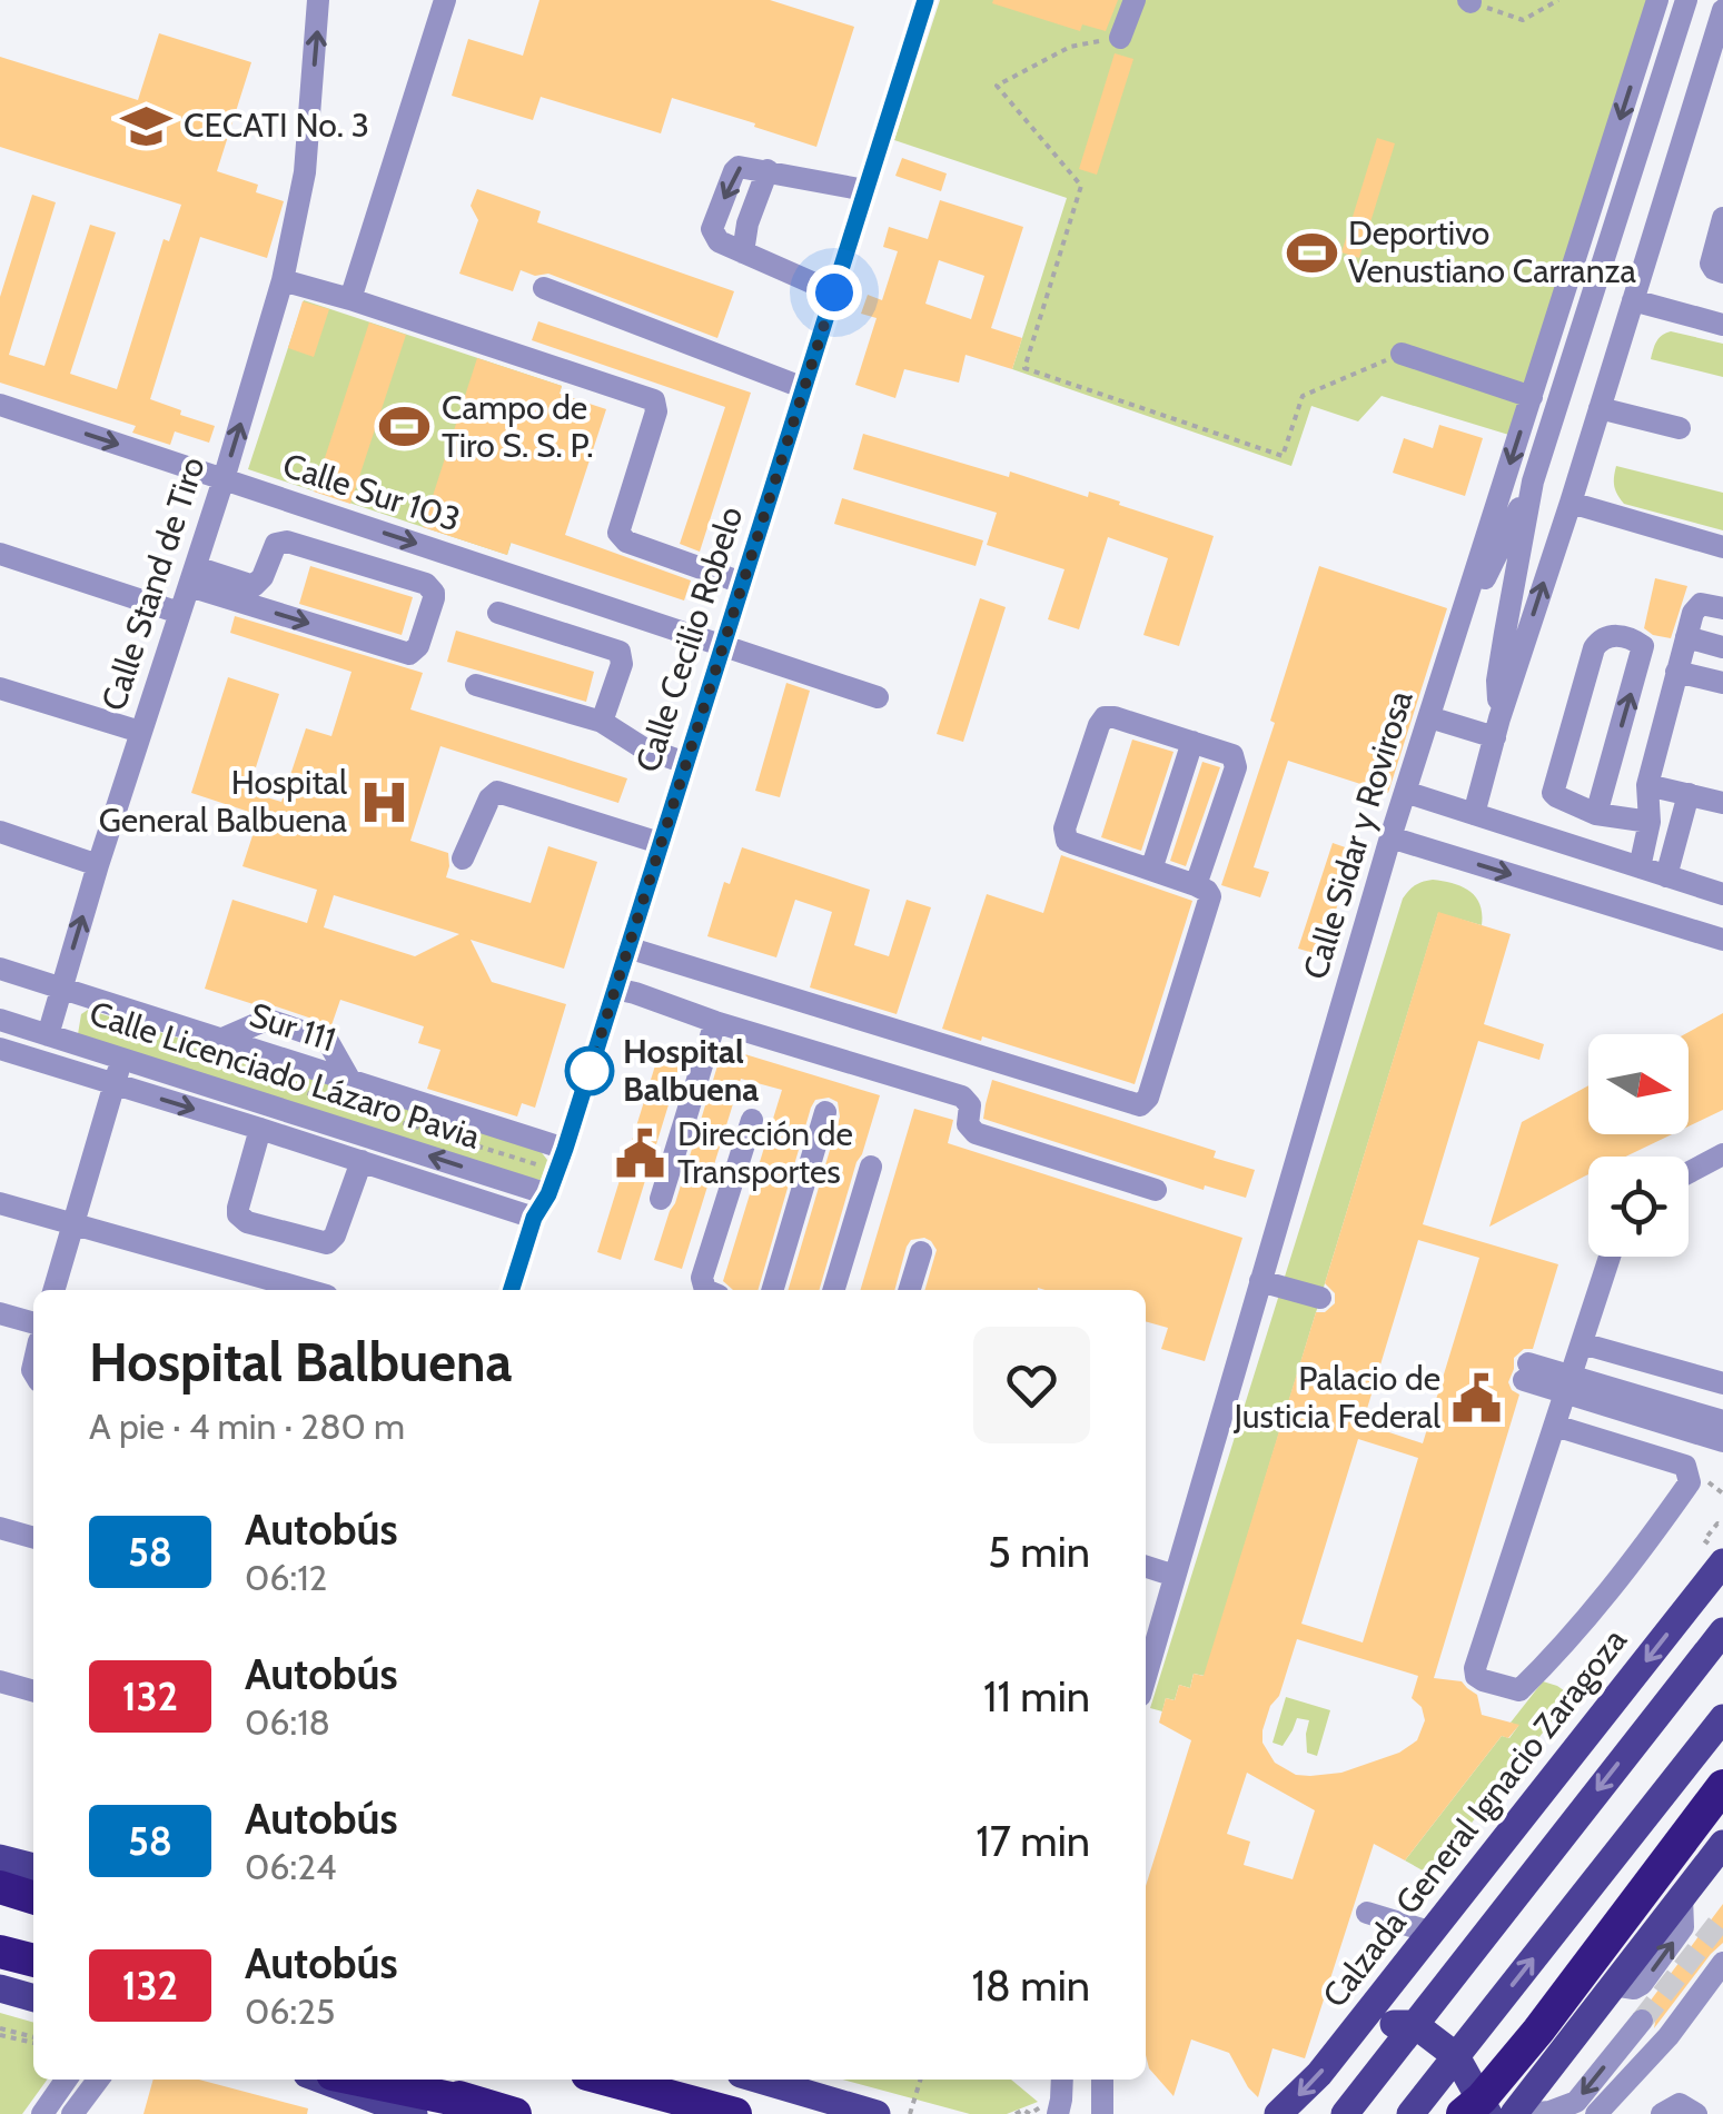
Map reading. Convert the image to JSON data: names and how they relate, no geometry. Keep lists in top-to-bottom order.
{
  "streets": {
    "main road": ["Calzada General Ignacio Zaragoza"],
    "street": [
      "Calle Sur 103",
      "Calle Stand de Tiro",
      "Calle Cecilio Robelo",
      "Calle Sidar y Rovirosa",
      "Sur 111",
      "Calle Licenciado Lázaro Pavia"
    ]
  },
  "crossings": [
    ["Calle Sur 103", "Calle Stand de Tiro"],
    ["Calle Sur 103", "Calle Cecilio Robelo"],
    ["Calle Stand de Tiro", "Sur 111"],
    ["Calle Stand de Tiro", "Calle Licenciado Lázaro Pavia"],
    ["Calle Cecilio Robelo", "Sur 111"],
    ["Calle Cecilio Robelo", "Calle Licenciado Lázaro Pavia"]
  ],
  "places": {
    "school or university": ["CECATI No. 3"],
    "sports": ["Deportivo Venustiano Carranza", "Campo de Tiro S. S. P."],
    "hospital": ["Hospital General Balbuena"],
    "other": ["Hospital Balbuena"],
    "public building": ["Dirección de Transportes", "Palacio de Justicia Federal"]
  },
  "lines": ["bus line 58"],
  "north": "right",
  "page": {
    "heading": ["Hospital Balbuena", "A pie · 4 min · 280 m"],
    "list": [
      {
        "mark": "58",
        "name": "Autobús",
        "note": "06:12",
        "value": "5 min"
      },
      {
        "mark": "132",
        "name": "Autobús",
        "note": "06:18",
        "value": "11 min"
      },
      {
        "mark": "58",
        "name": "Autobús",
        "note": "06:24",
        "value": "17 min"
      },
      {
        "mark": "132",
        "name": "Autobús",
        "note": "06:25",
        "value": "18 min"
      }
    ]
  }
}
